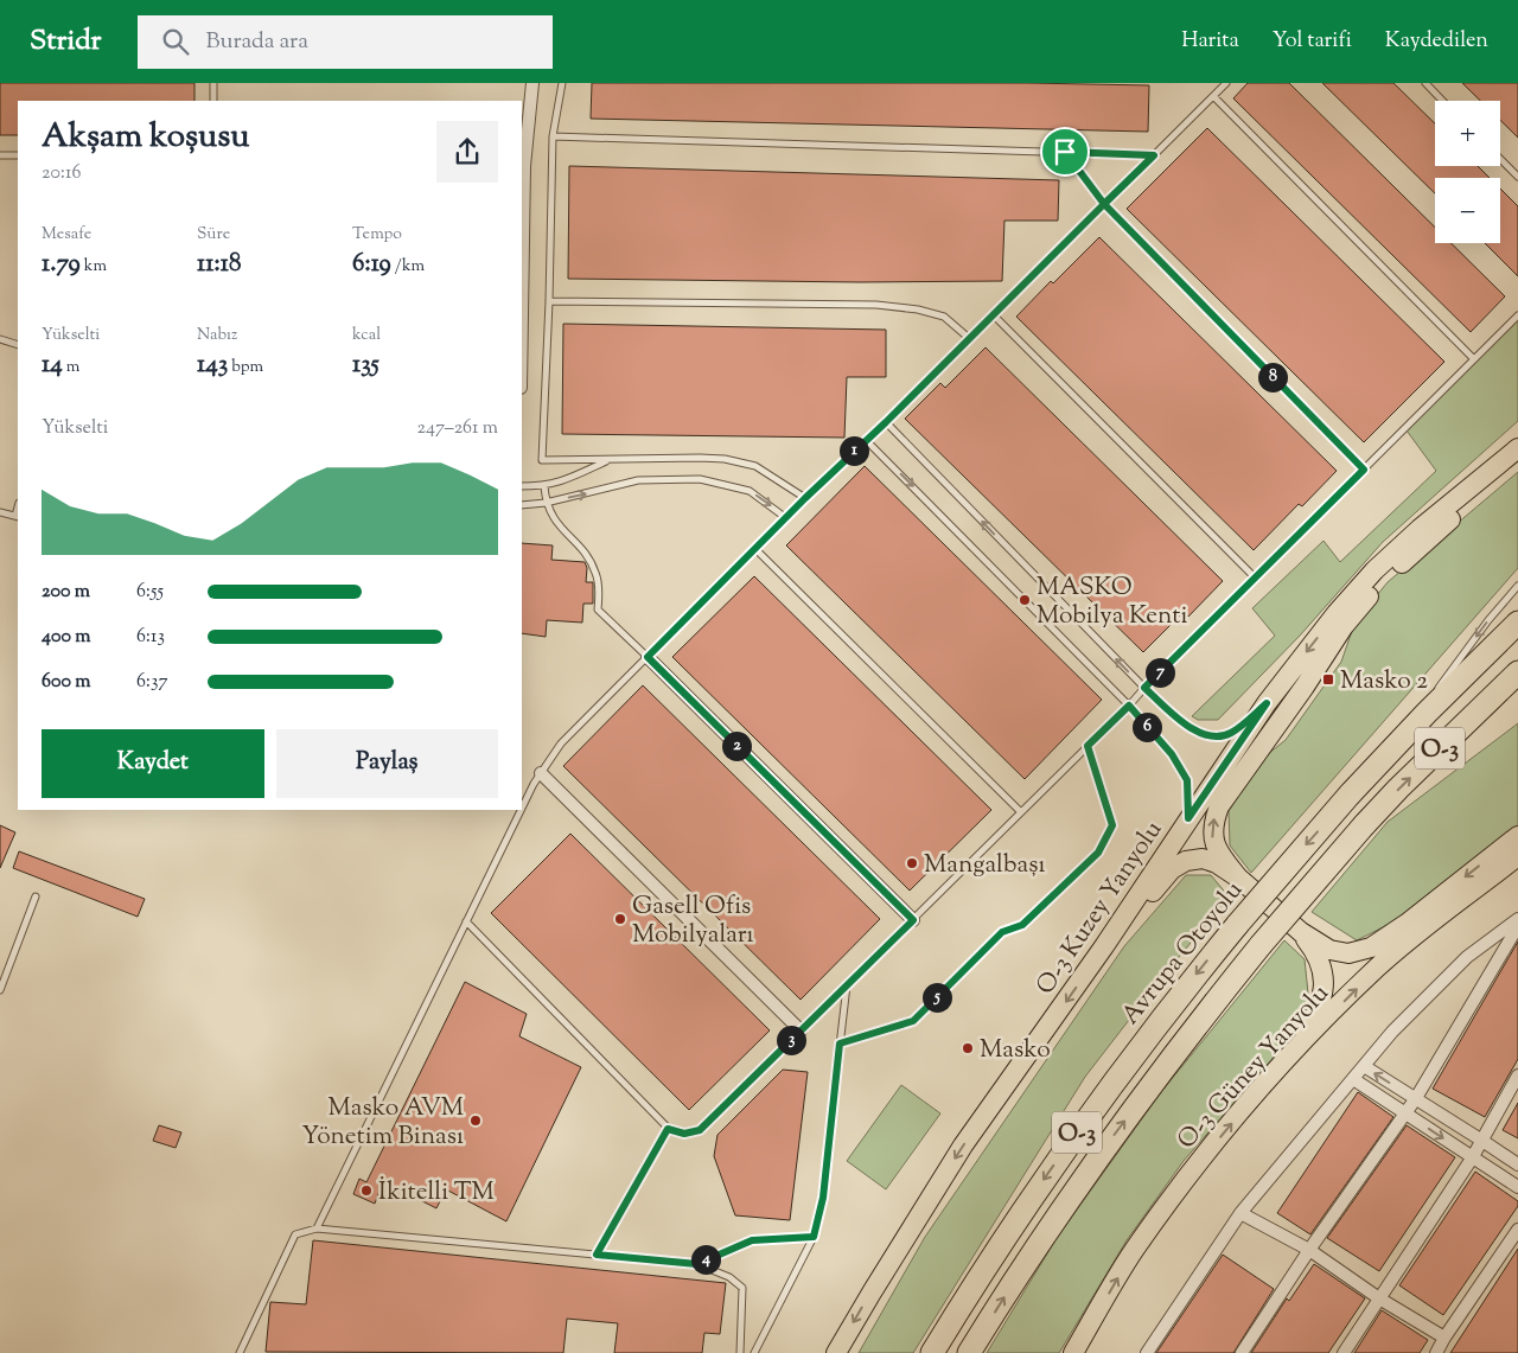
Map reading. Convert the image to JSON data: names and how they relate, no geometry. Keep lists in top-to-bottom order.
{
  "streets": {
    "highway": ["O-3", "Avrupa Otoyolu"],
    "main road": ["O-3 Kuzey Yanyolu", "O-3 Güney Yanyolu"]
  },
  "places": {
    "other": [
      "MASKO Mobilya Kenti",
      "Mangalbaşı",
      "Gasell Ofis Mobilyaları",
      "Masko",
      "Masko AVM Yönetim Binası",
      "İkitelli TM"
    ],
    "transit": ["Masko 2"]
  },
  "page": {
    "header": "Stridr",
    "search": "Burada ara",
    "nav": ["Harita", "Yol tarifi", "Kaydedilen"],
    "map_buttons": ["+", "−"],
    "heading": ["Akşam koşusu", "20:16"],
    "stats": [
      ["Mesafe", "1.79 km"],
      ["Süre", "11:18"],
      ["Tempo", "6:19 /km"],
      ["Yükselti", "14 m"],
      ["Nabız", "143 bpm"],
      ["kcal", "135"]
    ],
    "pins": [
      "8",
      "1",
      "7",
      "6",
      "2",
      "5",
      "3",
      "4"
    ],
    "chart": ["Yükselti", "247–261 m"],
    "list": [
      {
        "name": "200 m",
        "note": "6:55"
      },
      {
        "name": "400 m",
        "note": "6:13"
      },
      {
        "name": "600 m",
        "note": "6:37"
      }
    ],
    "buttons": ["Kaydet", "Paylaş"]
  }
}
